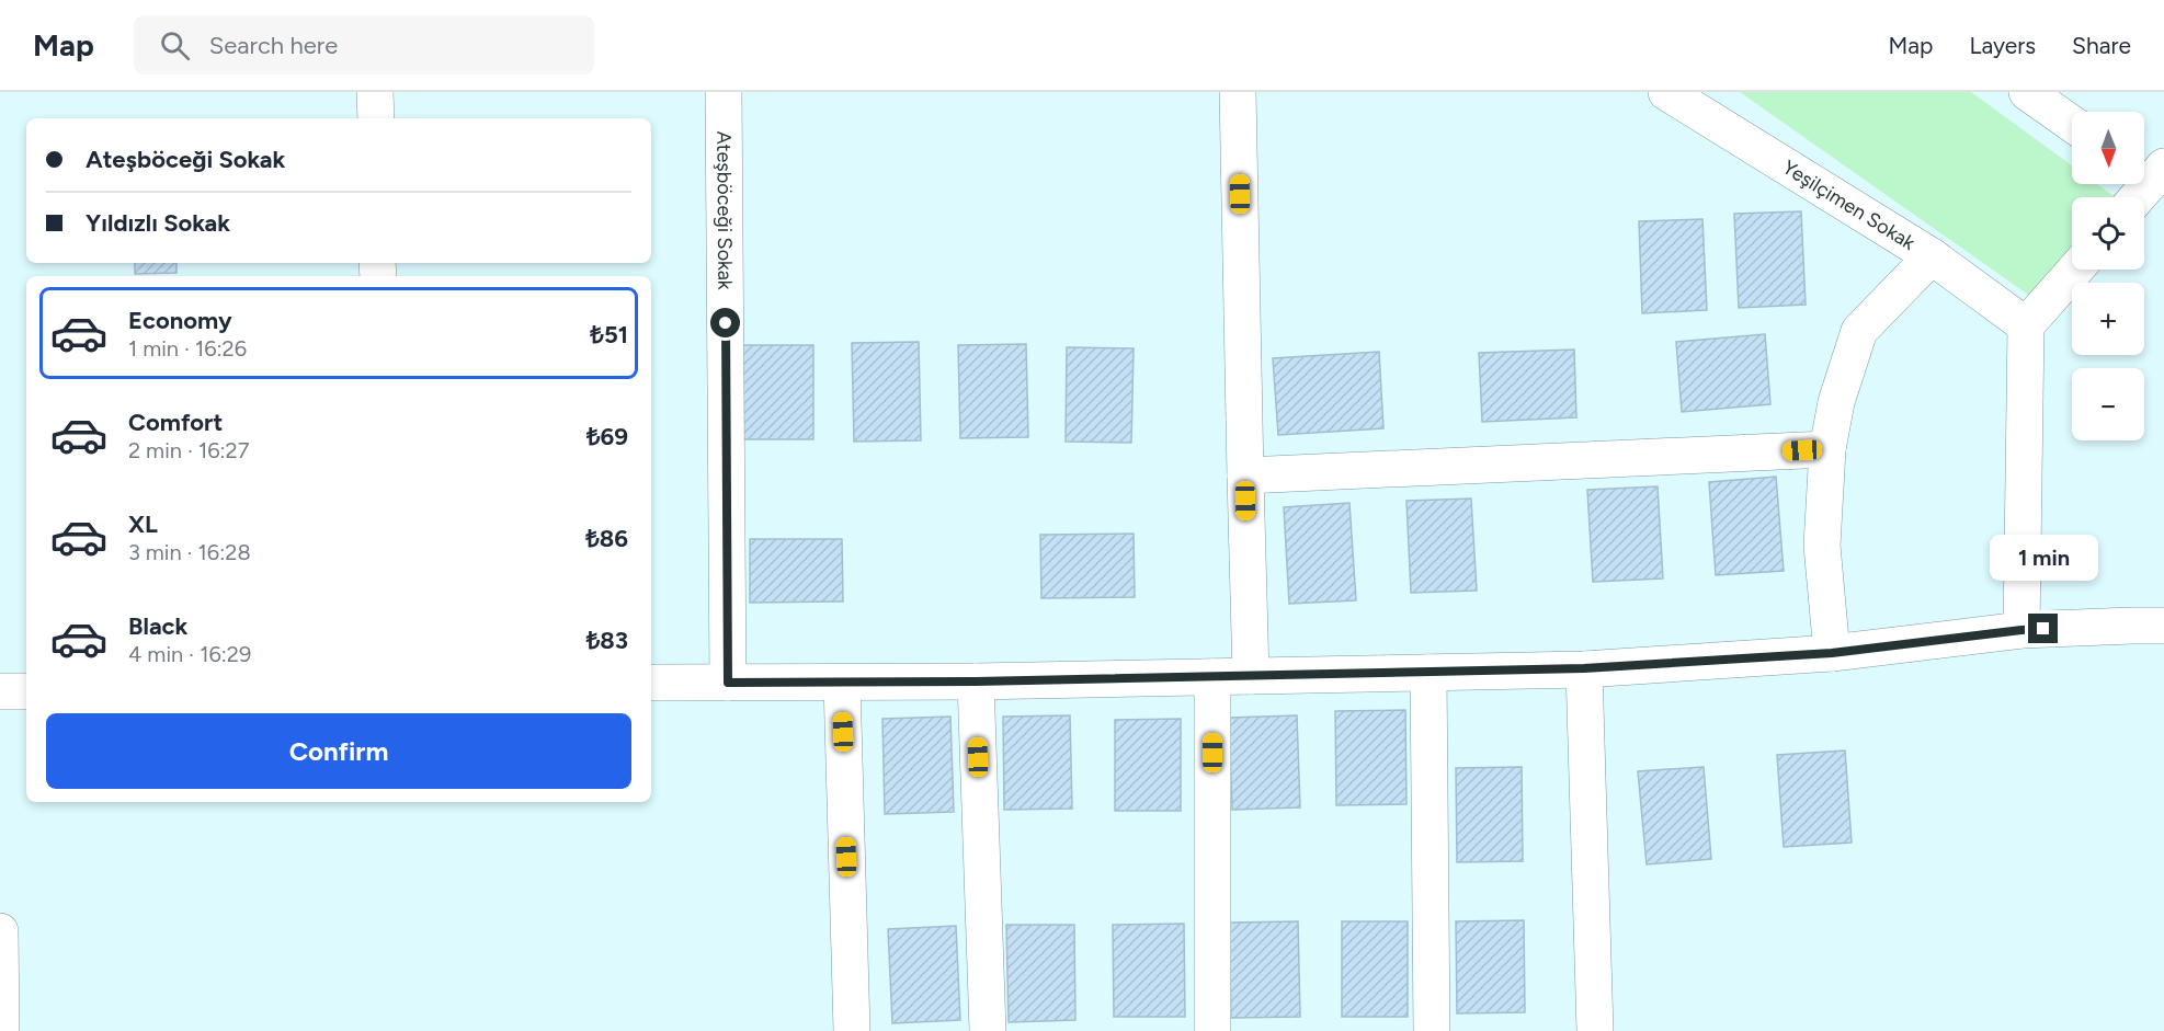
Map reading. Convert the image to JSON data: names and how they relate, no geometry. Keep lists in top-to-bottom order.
{
  "streets": {
    "street": ["Yeşilçimen Sokak", "Ateşböceği Sokak"]
  },
  "north": "bottom",
  "page": {
    "header": "Map",
    "search": "Search here",
    "nav": ["Map", "Layers", "Share"],
    "map_buttons": ["+", "−"],
    "banner": ["Ateşböceği Sokak", "Yıldızlı Sokak"],
    "list": [
      {
        "name": "Economy",
        "note": "1 min · 16:26",
        "value": "₺51"
      },
      {
        "name": "Comfort",
        "note": "2 min · 16:27",
        "value": "₺69"
      },
      {
        "name": "XL",
        "note": "3 min · 16:28",
        "value": "₺86"
      },
      {
        "name": "Black",
        "note": "4 min · 16:29",
        "value": "₺83"
      }
    ],
    "bubble": "1 min",
    "buttons": "Confirm"
  }
}
